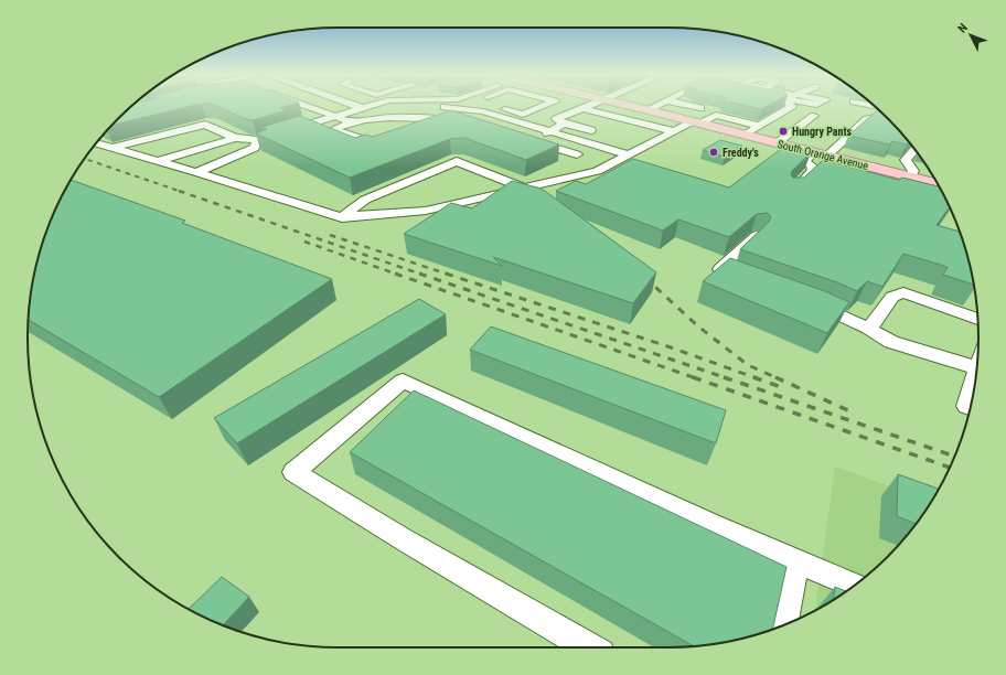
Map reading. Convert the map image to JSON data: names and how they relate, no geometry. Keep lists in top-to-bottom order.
{
  "streets": {
    "main road": ["South Orange Avenue"]
  },
  "places": ["Hungry Pants", "Freddy's"],
  "north": "top left"
}
